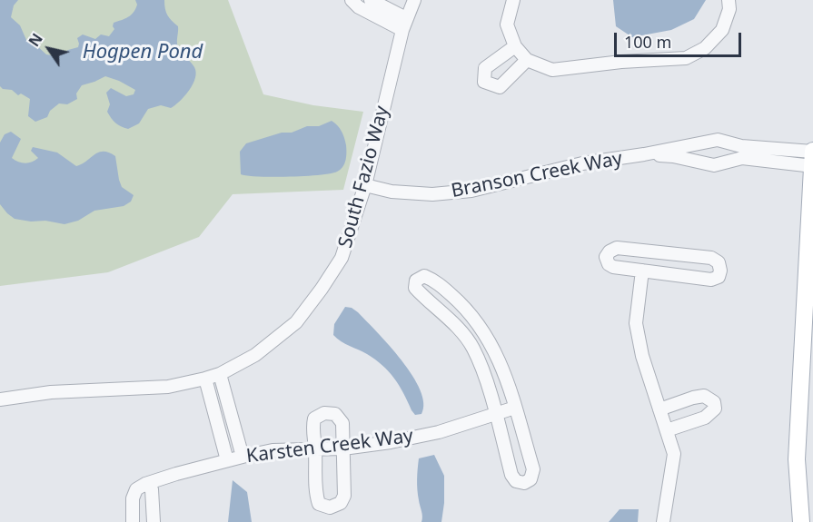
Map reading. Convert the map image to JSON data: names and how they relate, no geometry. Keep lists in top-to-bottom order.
{
  "streets": {
    "street": ["Branson Creek Way", "South Fazio Way", "Karsten Creek Way"]
  },
  "crossings": [
    ["Branson Creek Way", "South Fazio Way"]
  ],
  "water": ["Hogpen Pond"],
  "scale_bar": "100 m",
  "north": "top left"
}
